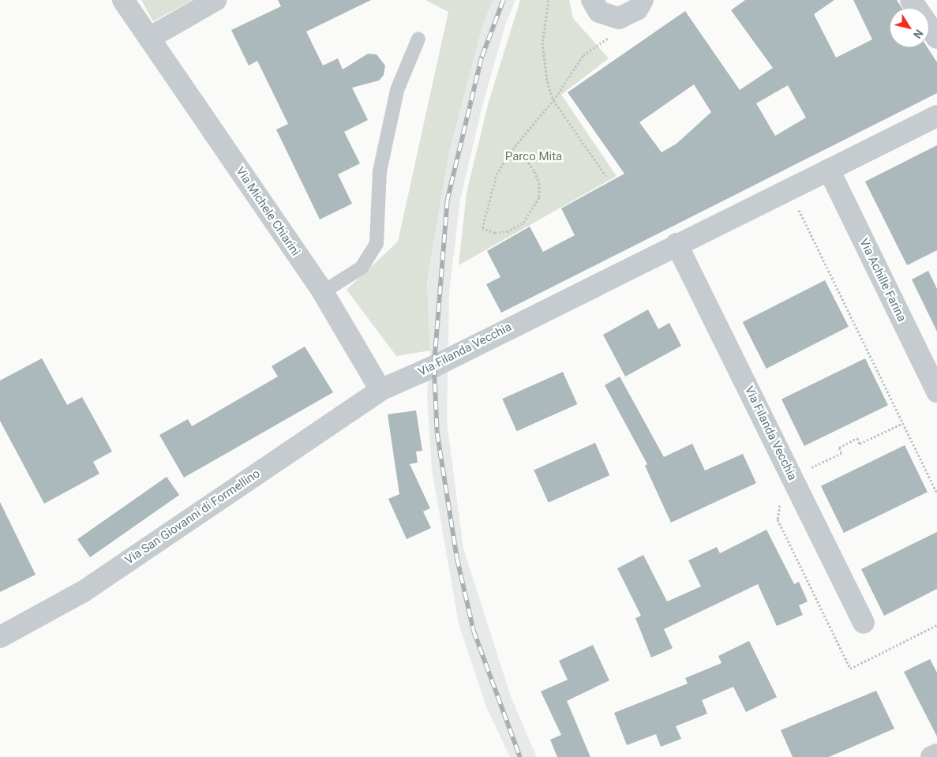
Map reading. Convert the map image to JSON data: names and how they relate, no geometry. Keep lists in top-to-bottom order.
{
  "streets": {
    "street": [
      "Via Michele Chiarini",
      "Via Achille Farina",
      "Via Filanda Vecchia",
      "Via San Giovanni di Formellino"
    ]
  },
  "crossings": [
    ["Via Michele Chiarini", "Via Filanda Vecchia"],
    ["Via Michele Chiarini", "Via San Giovanni di Formellino"],
    ["Via Achille Farina", "Via Filanda Vecchia"],
    ["Via Filanda Vecchia", "Via San Giovanni di Formellino"]
  ],
  "parks": ["Parco Mita"],
  "north": "bottom right"
}
